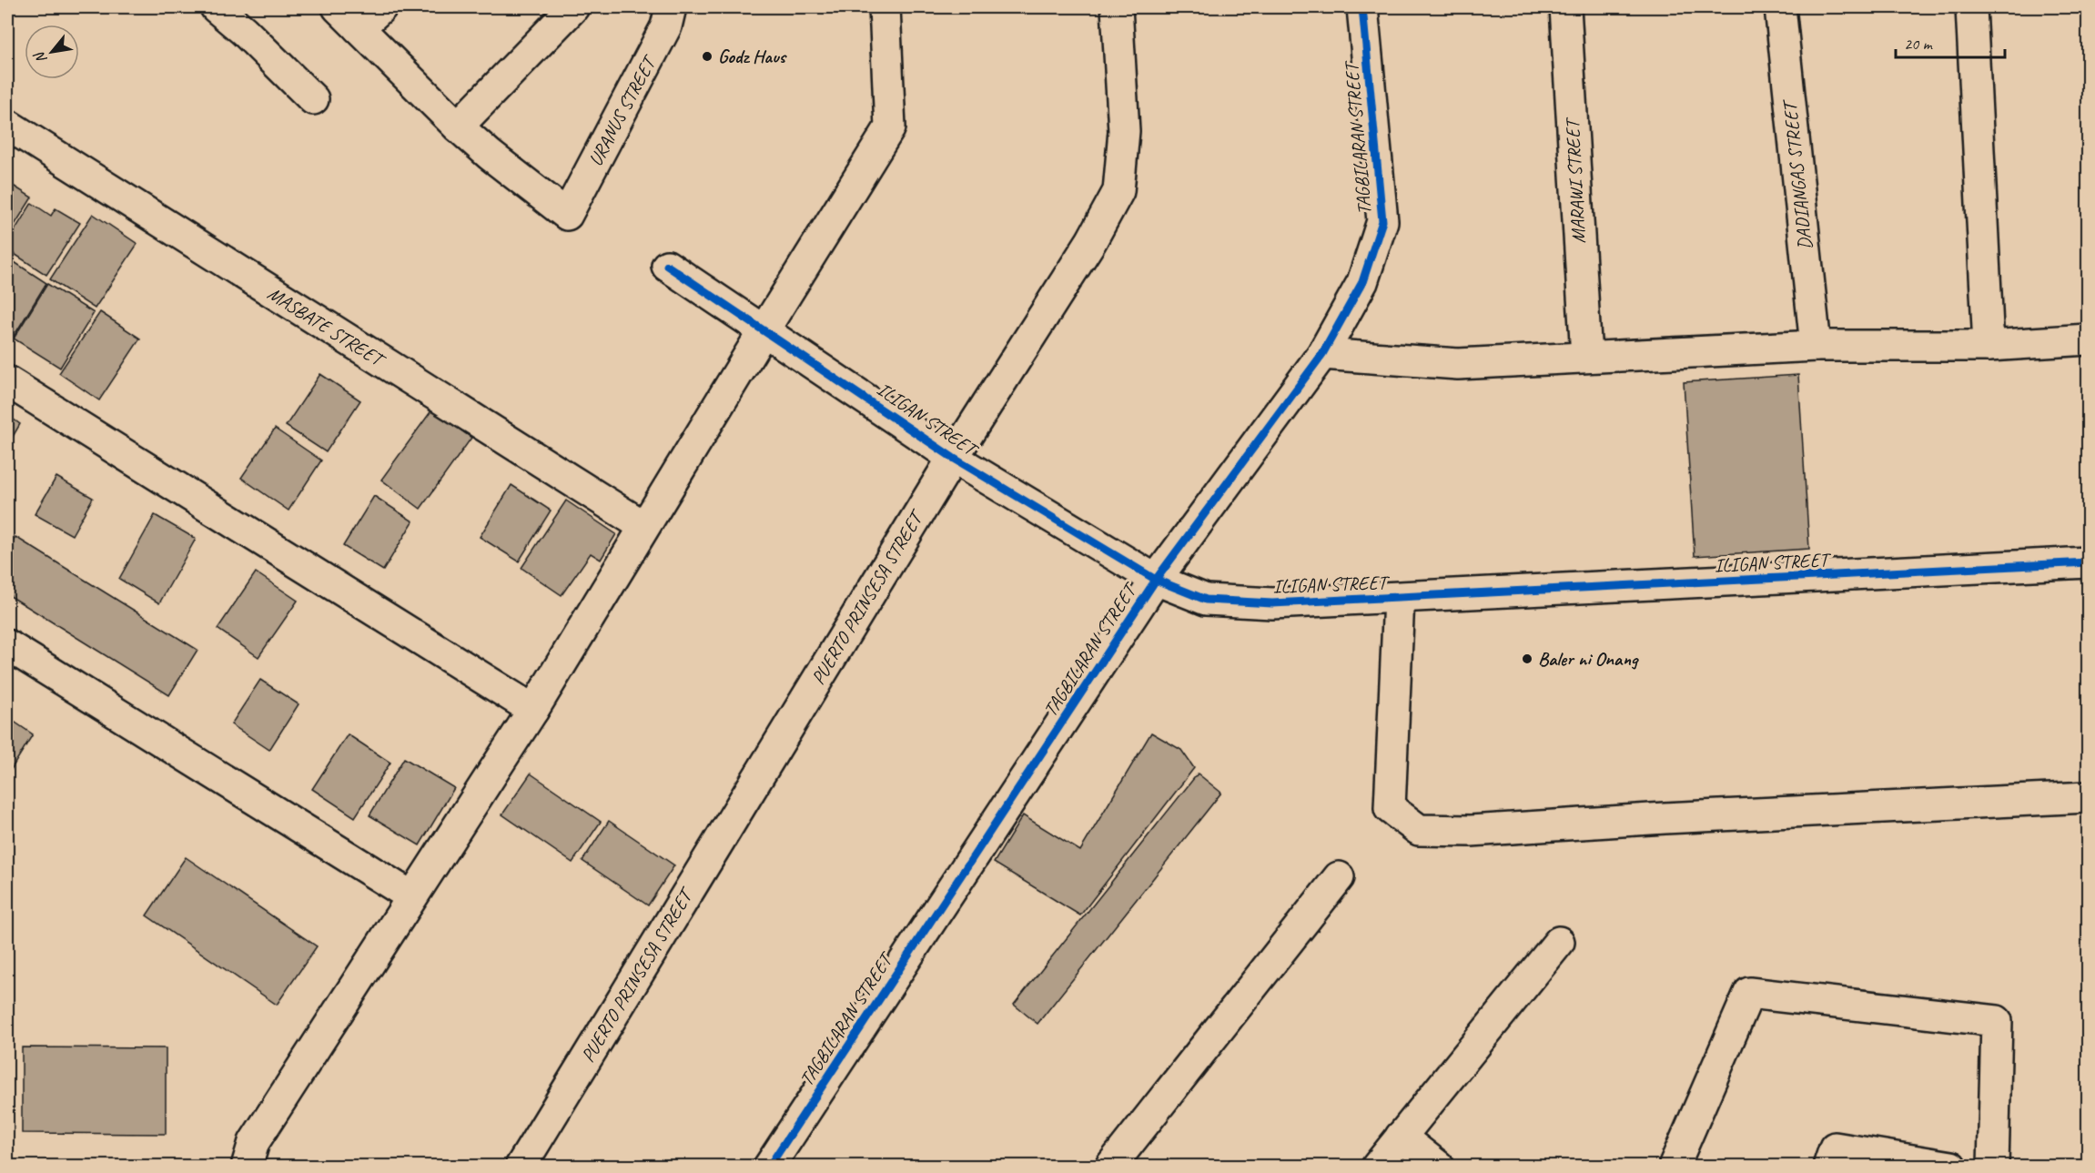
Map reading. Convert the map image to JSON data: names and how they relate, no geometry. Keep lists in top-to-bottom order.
{
  "streets": {
    "street": [
      "URANUS STREET",
      "TAGBILARAN STREET",
      "DADIANGAS STREET",
      "MARAWI STREET",
      "MASBATE STREET",
      "ILIGAN STREET",
      "PUERTO PRINSESA STREET"
    ]
  },
  "crossings": [
    ["TAGBILARAN STREET", "ILIGAN STREET"],
    ["ILIGAN STREET", "PUERTO PRINSESA STREET"]
  ],
  "places": ["Godz Haus", "Baler ni Onang"],
  "scale_bar": "20 m",
  "north": "bottom left"
}
